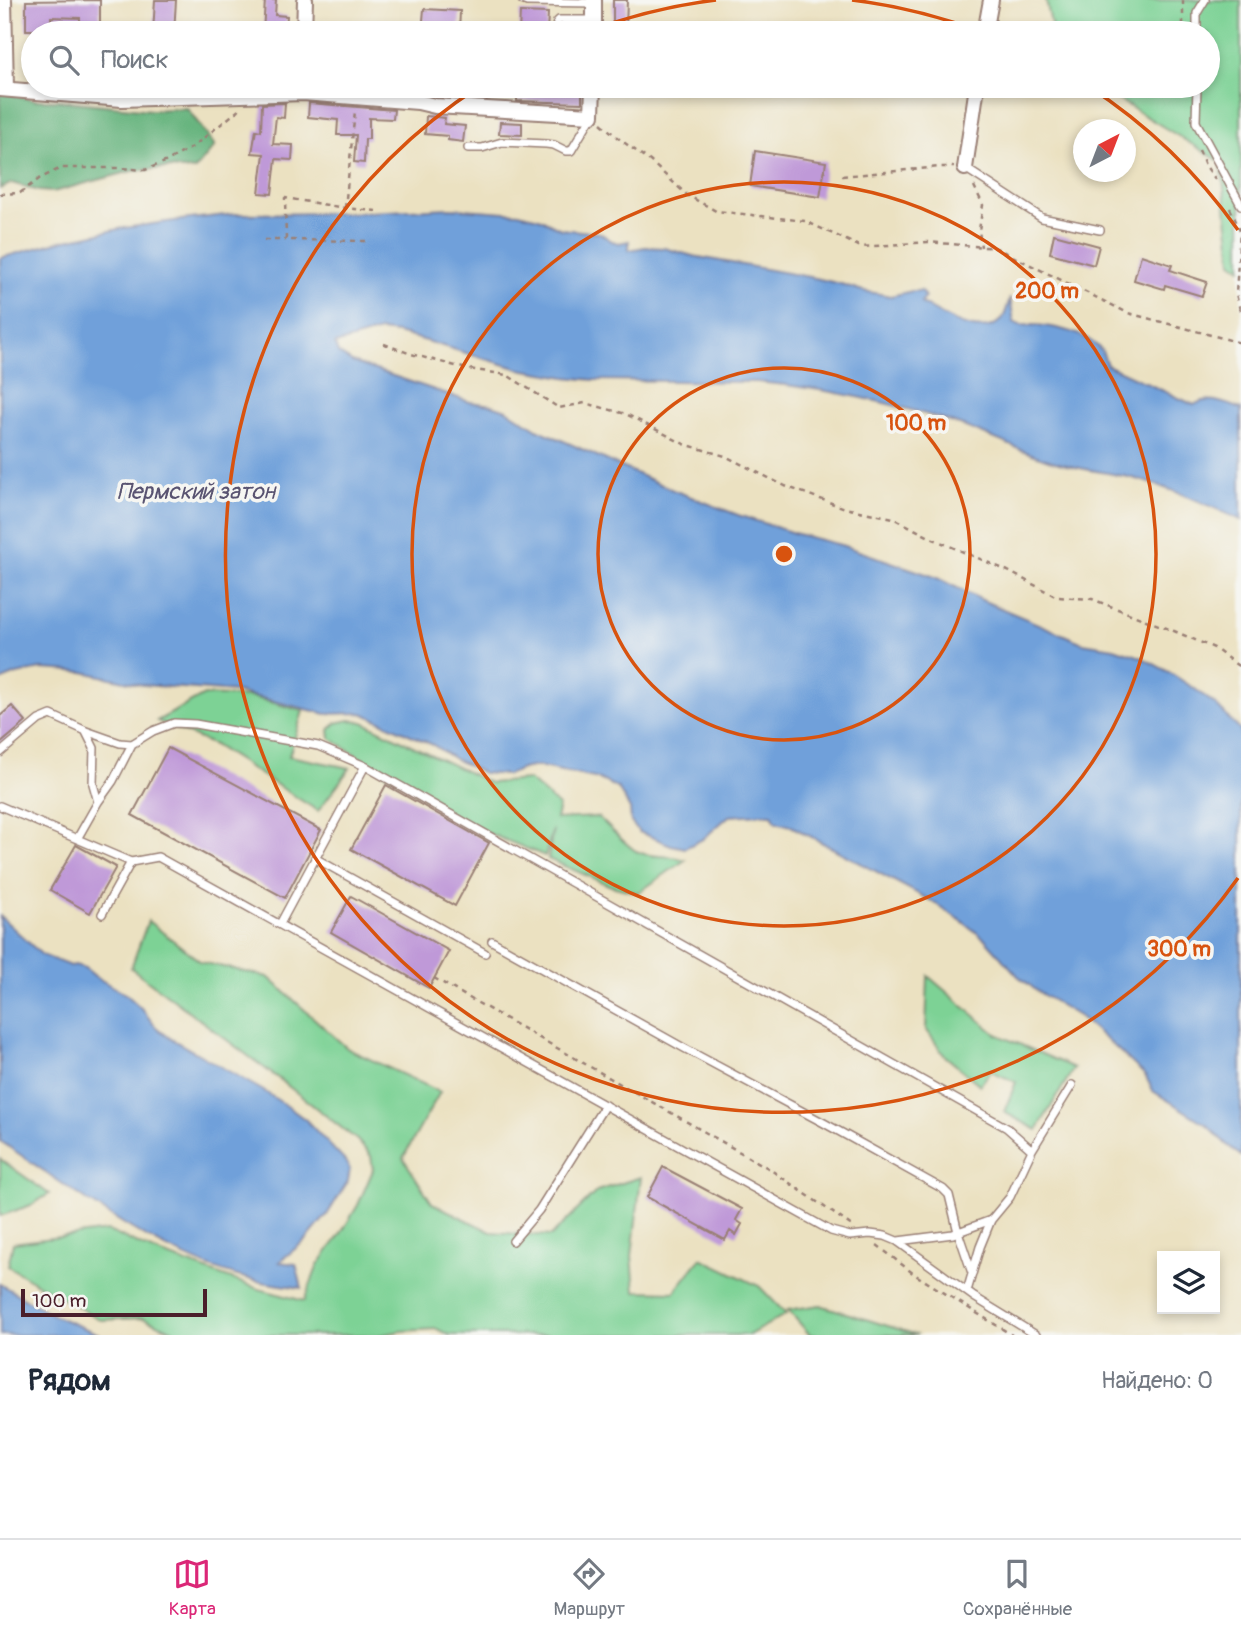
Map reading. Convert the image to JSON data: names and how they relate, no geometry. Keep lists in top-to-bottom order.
{
  "water": ["Пермский затон"],
  "scale_bar": "100 m",
  "north": "top right",
  "page": {
    "search": "Поиск",
    "scale": "100 m",
    "heading": ["Рядом", "Найдено: 0"],
    "nav": ["Карта", "Маршрут", "Сохранённые"]
  },
  "rings": ["200 m", "100 m", "300 m"]
}
